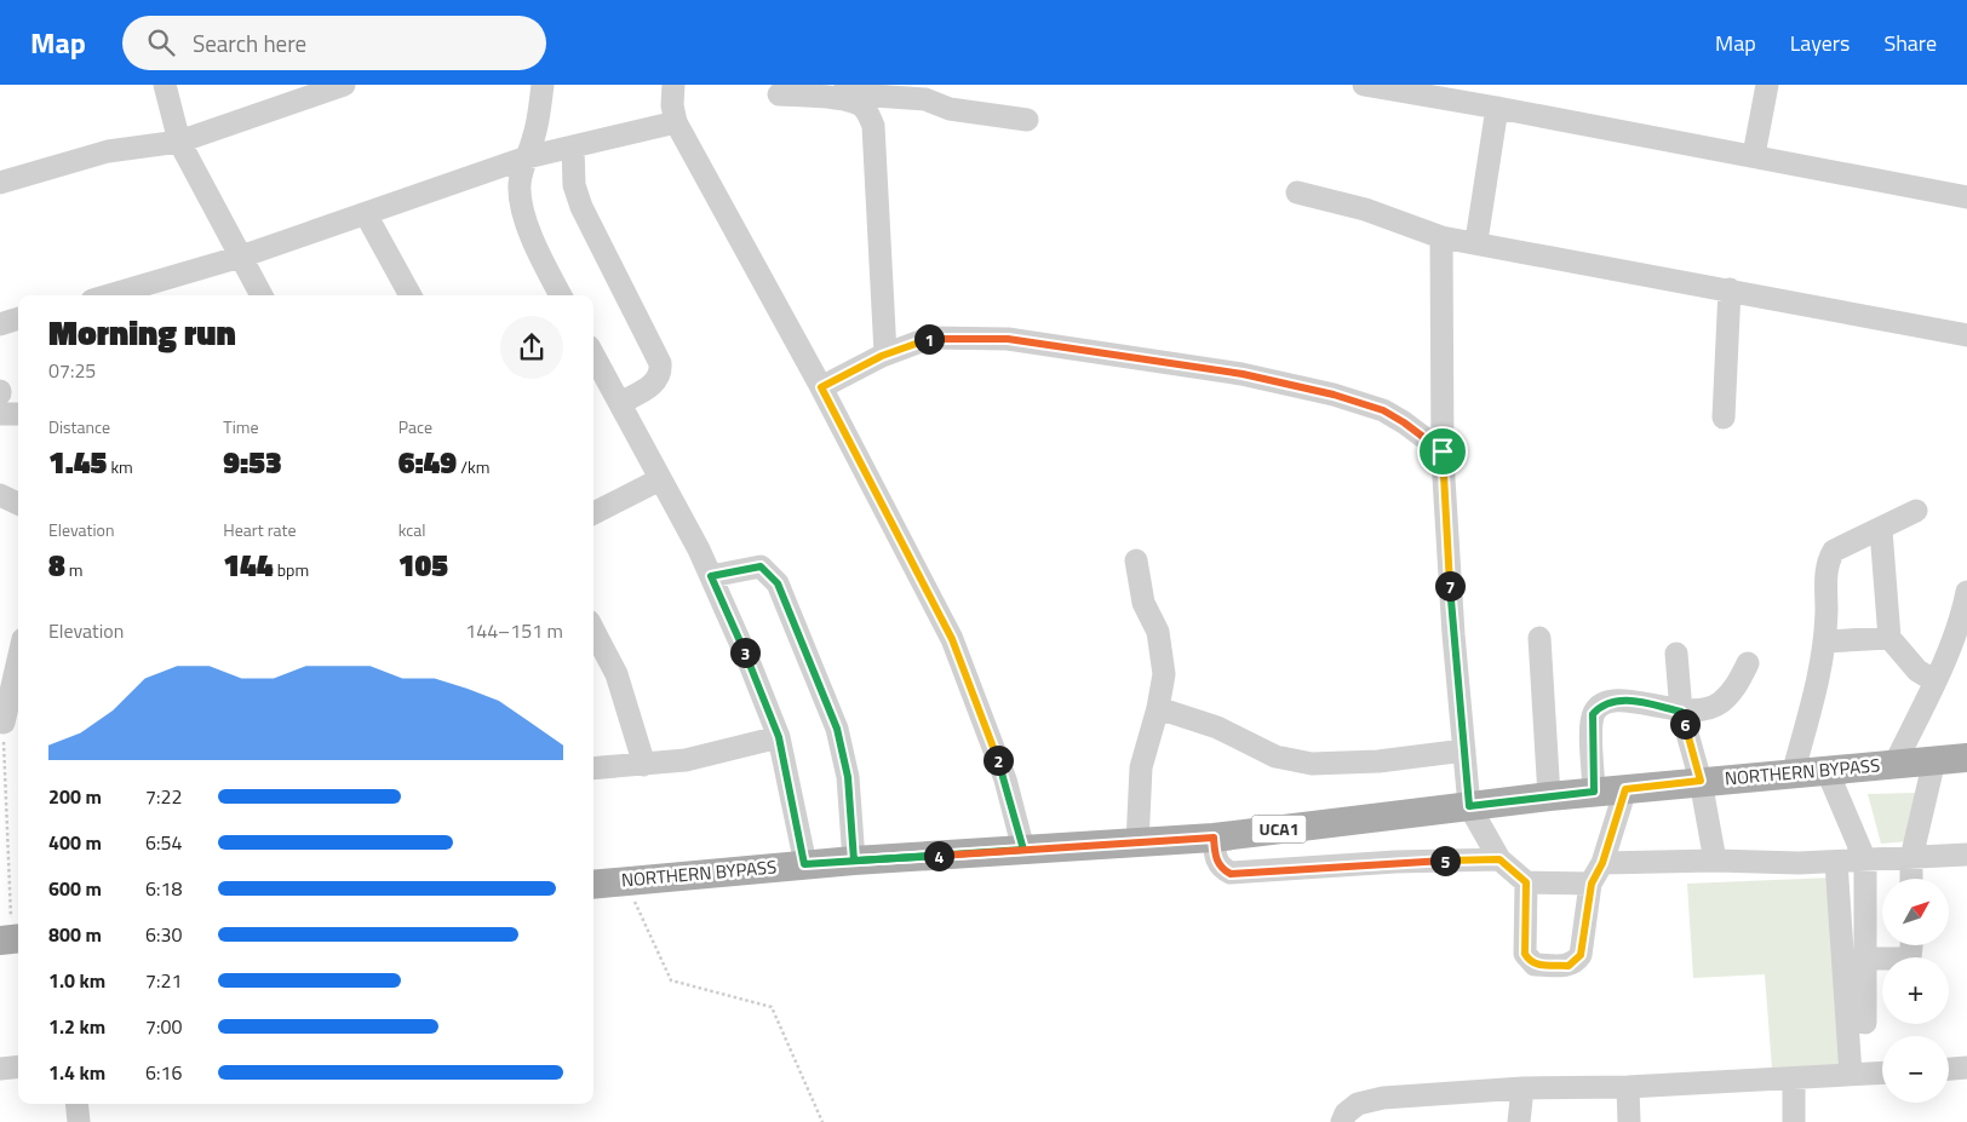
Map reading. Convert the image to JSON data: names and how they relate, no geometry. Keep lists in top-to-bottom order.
{
  "streets": {
    "main road": ["NORTHERN BYPASS", "UCA1"]
  },
  "north": "top right",
  "page": {
    "header": "Map",
    "search": "Search here",
    "nav": ["Map", "Layers", "Share"],
    "heading": ["Morning run", "07:25"],
    "pins": [
      "1",
      "7",
      "3",
      "6",
      "2",
      "4",
      "5"
    ],
    "stats": [
      ["Distance", "1.45 km"],
      ["Time", "9:53"],
      ["Pace", "6:49 /km"],
      ["Elevation", "8 m"],
      ["Heart rate", "144 bpm"],
      ["kcal", "105"]
    ],
    "chart": ["Elevation", "144–151 m"],
    "list": [
      {
        "name": "200 m",
        "note": "7:22"
      },
      {
        "name": "400 m",
        "note": "6:54"
      },
      {
        "name": "600 m",
        "note": "6:18"
      },
      {
        "name": "800 m",
        "note": "6:30"
      },
      {
        "name": "1.0 km",
        "note": "7:21"
      },
      {
        "name": "1.2 km",
        "note": "7:00"
      },
      {
        "name": "1.4 km",
        "note": "6:16"
      }
    ],
    "map_buttons": ["+", "−"]
  }
}
